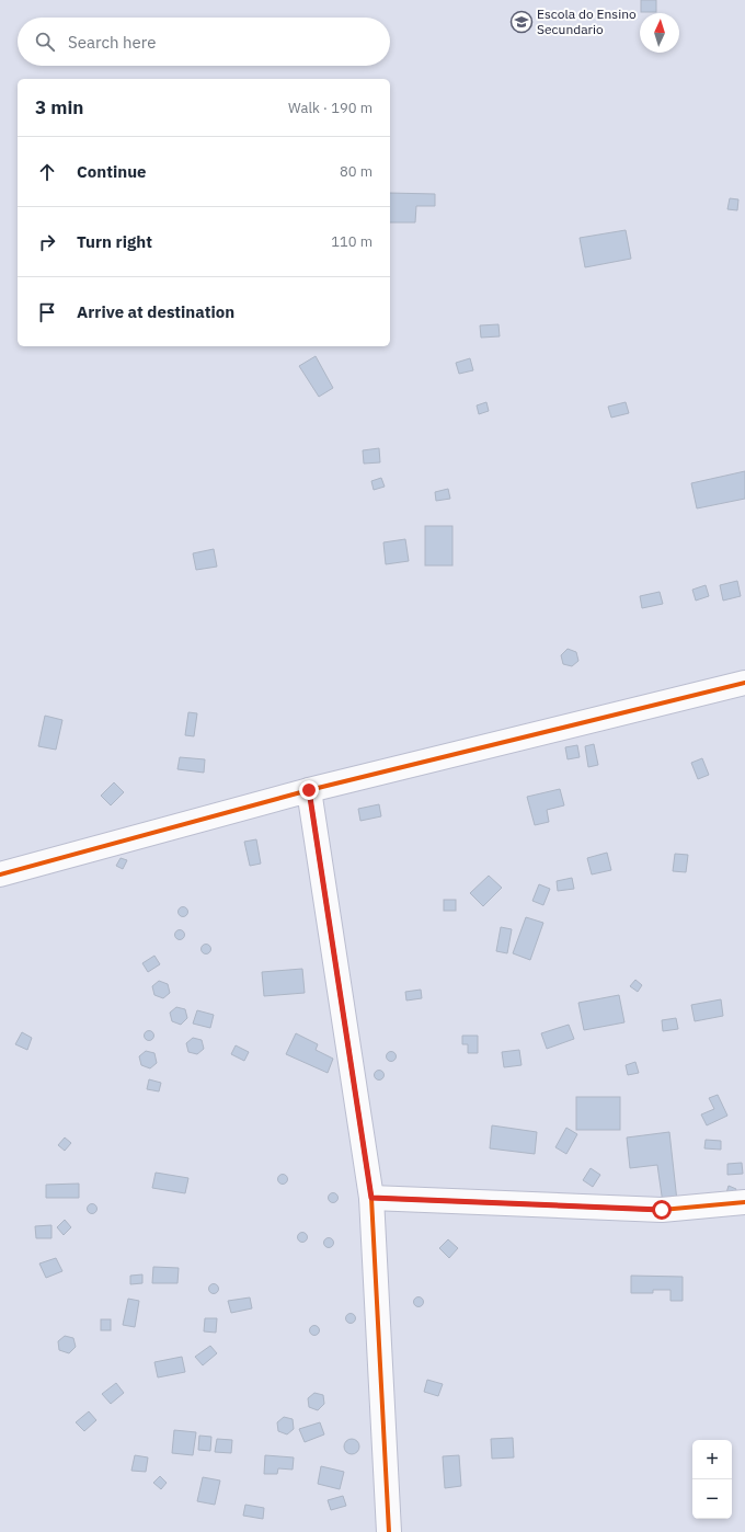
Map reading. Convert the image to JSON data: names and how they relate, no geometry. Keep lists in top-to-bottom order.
{
  "places": {
    "school or university": ["Escola do Ensino Secundario"]
  },
  "north": "top",
  "page": {
    "search": "Search here",
    "heading": ["3 min", "Walk · 190 m"],
    "list": [
      ["Continue", "80 m"],
      ["Turn right", "110 m"],
      "Arrive at destination"
    ],
    "map_buttons": ["+", "−"]
  }
}
